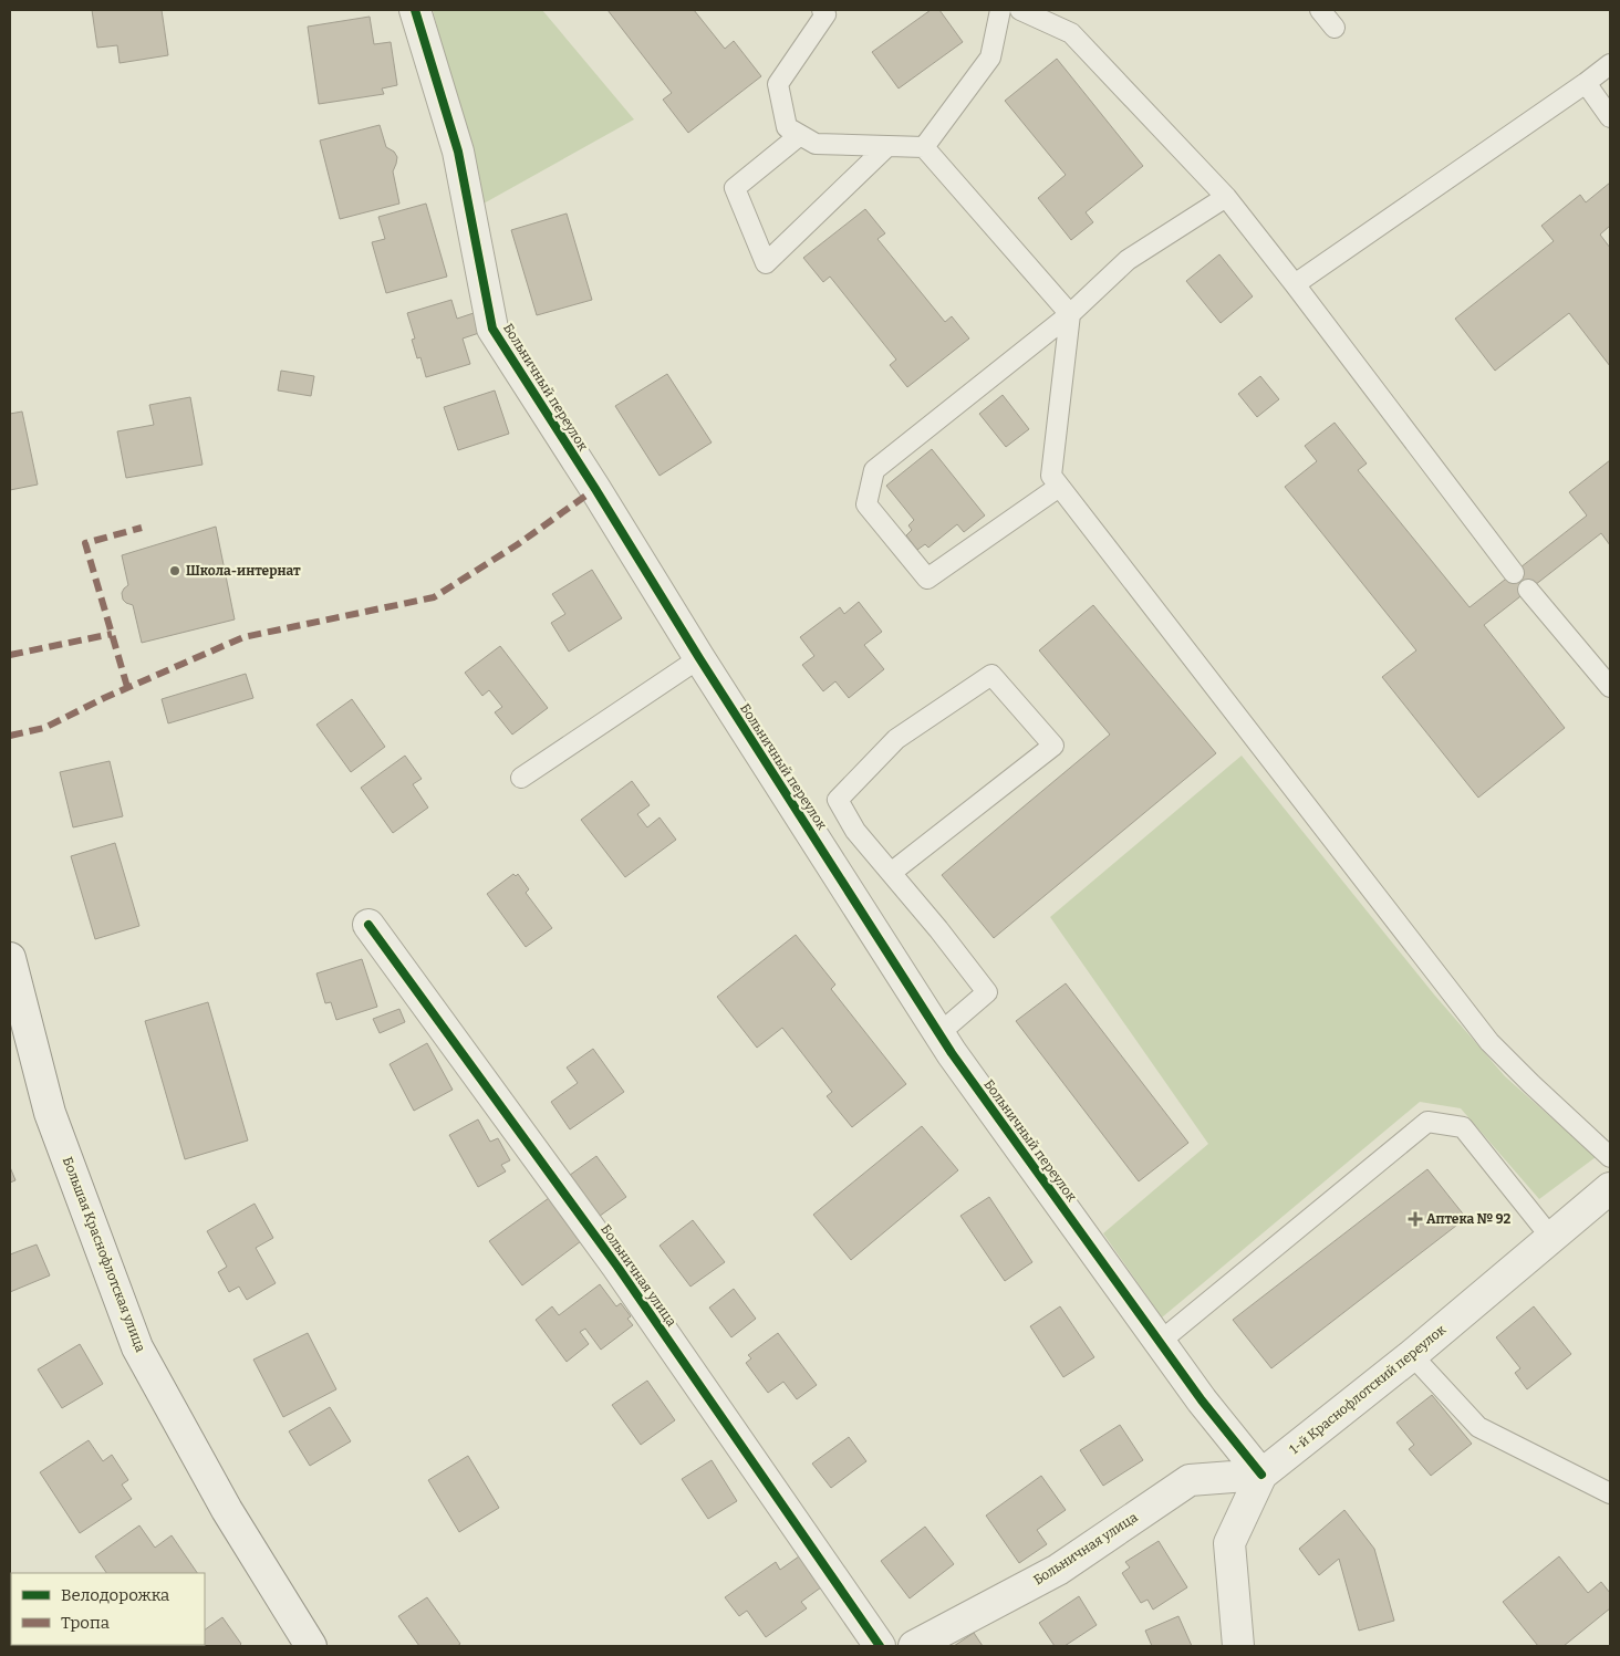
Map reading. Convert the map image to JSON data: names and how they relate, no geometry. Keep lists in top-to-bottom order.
{
  "streets": {
    "street": [
      "Больничный переулок",
      "Большая Краснофлотская улица",
      "Больничная улица",
      "1-й Краснофлотский переулок"
    ]
  },
  "crossings": [
    ["Больничный переулок", "Больничная улица"],
    ["Больничный переулок", "1-й Краснофлотский переулок"],
    ["Больничная улица", "1-й Краснофлотский переулок"]
  ],
  "places": {
    "other": ["Школа-интернат"],
    "health": ["Аптека № 92"]
  },
  "legend": ["Велодорожка", "Тропа"]
}
